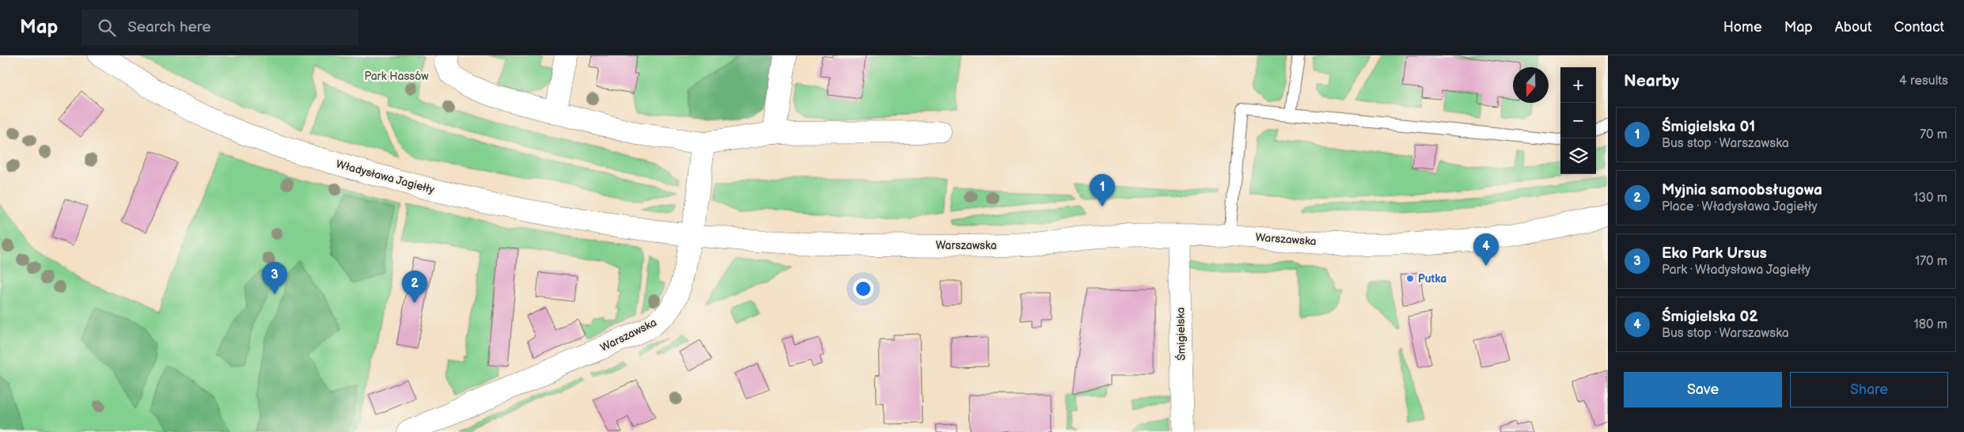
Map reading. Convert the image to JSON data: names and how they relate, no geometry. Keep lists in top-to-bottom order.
{
  "streets": {
    "street": ["Władysława Jagiełły", "Warszawska", "Śmigielska"]
  },
  "crossings": [
    ["Władysława Jagiełły", "Warszawska"],
    ["Warszawska", "Śmigielska"]
  ],
  "parks": ["Park Hassów"],
  "places": ["Putka"],
  "north": "bottom",
  "page": {
    "header": "Map",
    "search": "Search here",
    "nav": [
      "Home",
      "Map",
      "About",
      "Contact"
    ],
    "heading": ["Nearby", "4 results"],
    "map_buttons": ["+", "−"],
    "list": [
      {
        "mark": "1",
        "name": "Śmigielska 01",
        "note": "Bus stop · Warszawska",
        "value": "70 m"
      },
      {
        "mark": "2",
        "name": "Myjnia samoobsługowa",
        "note": "Place · Władysława Jagiełły",
        "value": "130 m"
      },
      {
        "mark": "3",
        "name": "Eko Park Ursus",
        "note": "Park · Władysława Jagiełły",
        "value": "170 m"
      },
      {
        "mark": "4",
        "name": "Śmigielska 02",
        "note": "Bus stop · Warszawska",
        "value": "180 m"
      }
    ],
    "pins": [
      "1",
      "4",
      "3",
      "2"
    ],
    "buttons": ["Save", "Share"]
  }
}
